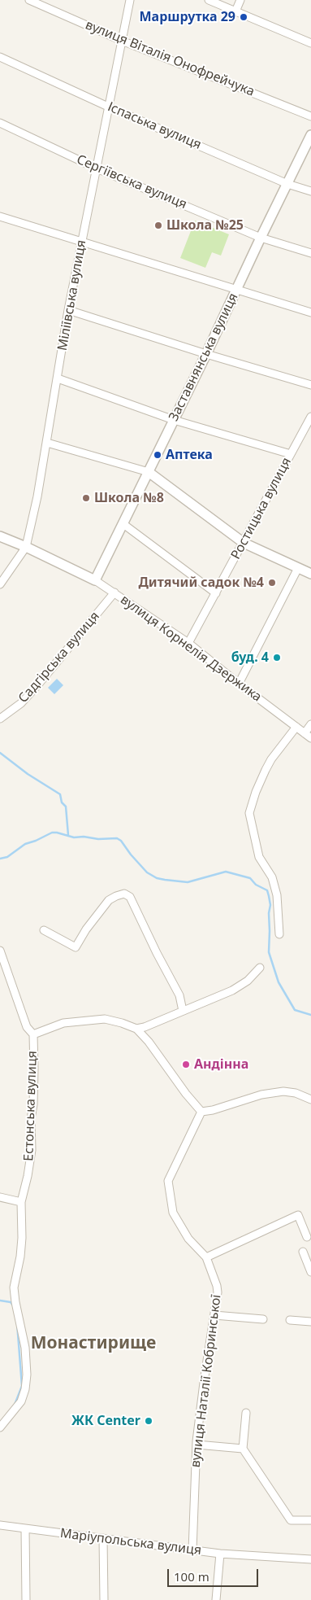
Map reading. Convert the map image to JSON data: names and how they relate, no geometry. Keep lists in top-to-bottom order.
{
  "streets": {
    "street": [
      "вулиця Віталія Онофрейчука",
      "Іспаська вулиця",
      "Сергіївська вулиця",
      "Міліївська вулиця",
      "Заставнянська вулиця",
      "Ростицька вулиця",
      "вулиця Корнелія Дзержика",
      "Садгірська вулиця",
      "Естонська вулиця",
      "вулиця Наталії Кобринської",
      "Маріупольська вулиця"
    ]
  },
  "crossings": [
    ["вулиця Віталія Онофрейчука", "Міліївська вулиця"],
    ["Іспаська вулиця", "Міліївська вулиця"],
    ["Іспаська вулиця", "Заставнянська вулиця"],
    ["Сергіївська вулиця", "Міліївська вулиця"],
    ["Сергіївська вулиця", "Заставнянська вулиця"],
    ["Міліївська вулиця", "вулиця Корнелія Дзержика"],
    ["Заставнянська вулиця", "вулиця Корнелія Дзержика"],
    ["Ростицька вулиця", "вулиця Корнелія Дзержика"],
    ["вулиця Корнелія Дзержика", "Садгірська вулиця"],
    ["вулиця Наталії Кобринської", "Маріупольська вулиця"]
  ],
  "districts": ["Монастирище"],
  "places": [
    "Маршрутка 29",
    "Школа №25",
    "Аптека",
    "Школа №8",
    "Дитячий садок №4",
    "буд. 4",
    "Андінна",
    "ЖК Center"
  ],
  "scale_bar": "100 m"
}
